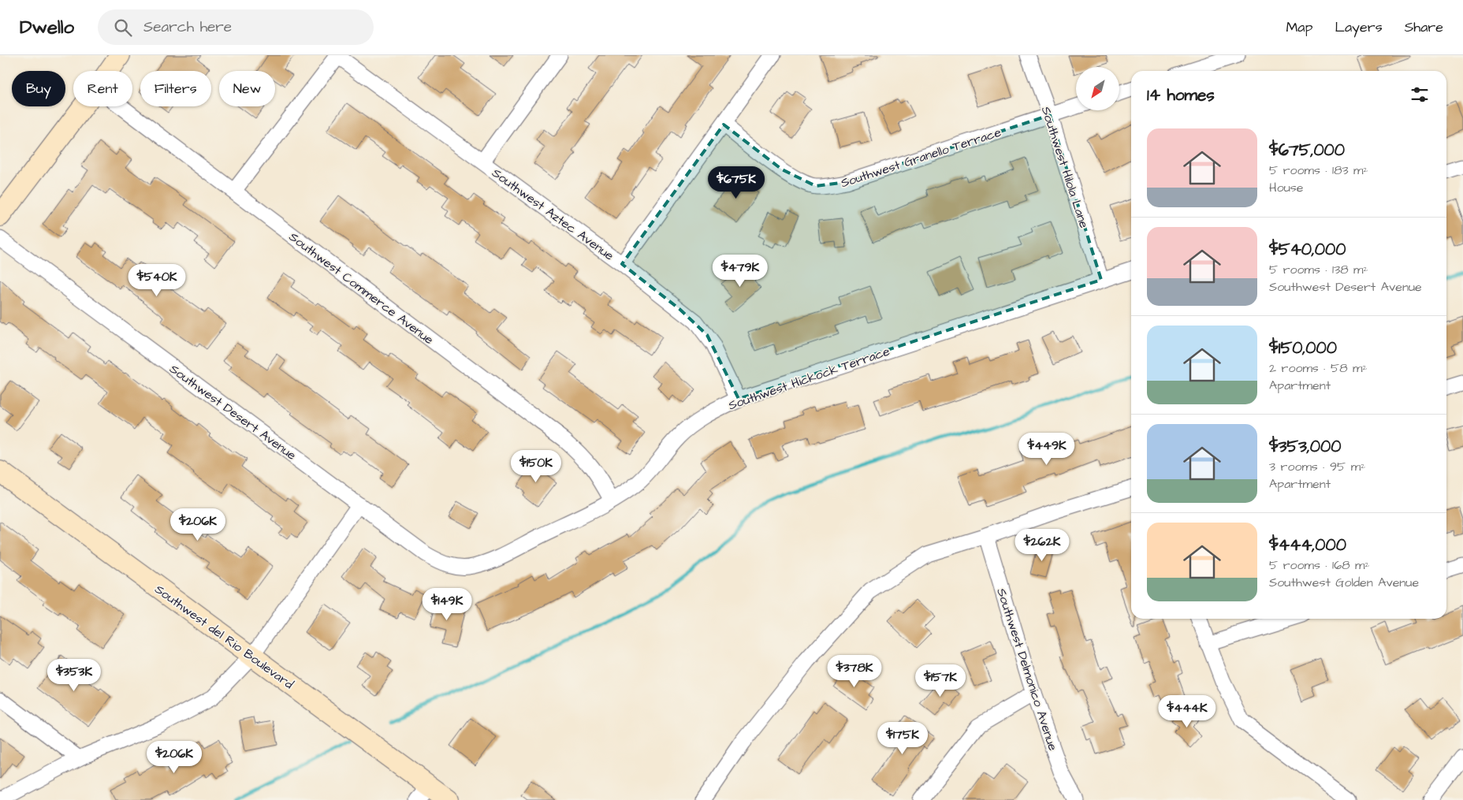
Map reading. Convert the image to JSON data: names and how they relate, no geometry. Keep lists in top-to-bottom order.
{
  "streets": {
    "street": [
      "Southwest Granello Terrace",
      "Southwest Hilola Lane",
      "Southwest Aztec Avenue",
      "Southwest Commerce Avenue",
      "Southwest Hickock Terrace",
      "Southwest Desert Avenue",
      "Southwest del Rio Boulevard",
      "Southwest Delmonico Avenue"
    ]
  },
  "crossings": [
    ["Southwest Granello Terrace", "Southwest Hilola Lane"],
    ["Southwest Hilola Lane", "Southwest Hickock Terrace"],
    ["Southwest Aztec Avenue", "Southwest Hickock Terrace"],
    ["Southwest Commerce Avenue", "Southwest Hickock Terrace"],
    ["Southwest Hickock Terrace", "Southwest Desert Avenue"]
  ],
  "north": "bottom left",
  "page": {
    "header": "Dwello",
    "search": "Search here",
    "nav": ["Map", "Layers", "Share"],
    "chip": [
      "Buy",
      "Rent",
      "Filters",
      "New"
    ],
    "heading": "14 homes",
    "list": [
      {
        "name": "$675,000",
        "note": "5 rooms · 183 m² · House"
      },
      {
        "name": "$540,000",
        "note": "5 rooms · 138 m² · Southwest Desert Avenue"
      },
      {
        "name": "$150,000",
        "note": "2 rooms · 58 m² · Apartment"
      },
      {
        "name": "$353,000",
        "note": "3 rooms · 95 m² · Apartment"
      },
      {
        "name": "$444,000",
        "note": "5 rooms · 168 m² · Southwest Golden Avenue"
      }
    ],
    "price": [
      "$675K",
      "$479K",
      "$540K",
      "$449K",
      "$150K",
      "$206K",
      "$262K",
      "$149K",
      "$378K",
      "$353K",
      "$157K",
      "$444K",
      "$175K",
      "$206K"
    ]
  }
}
